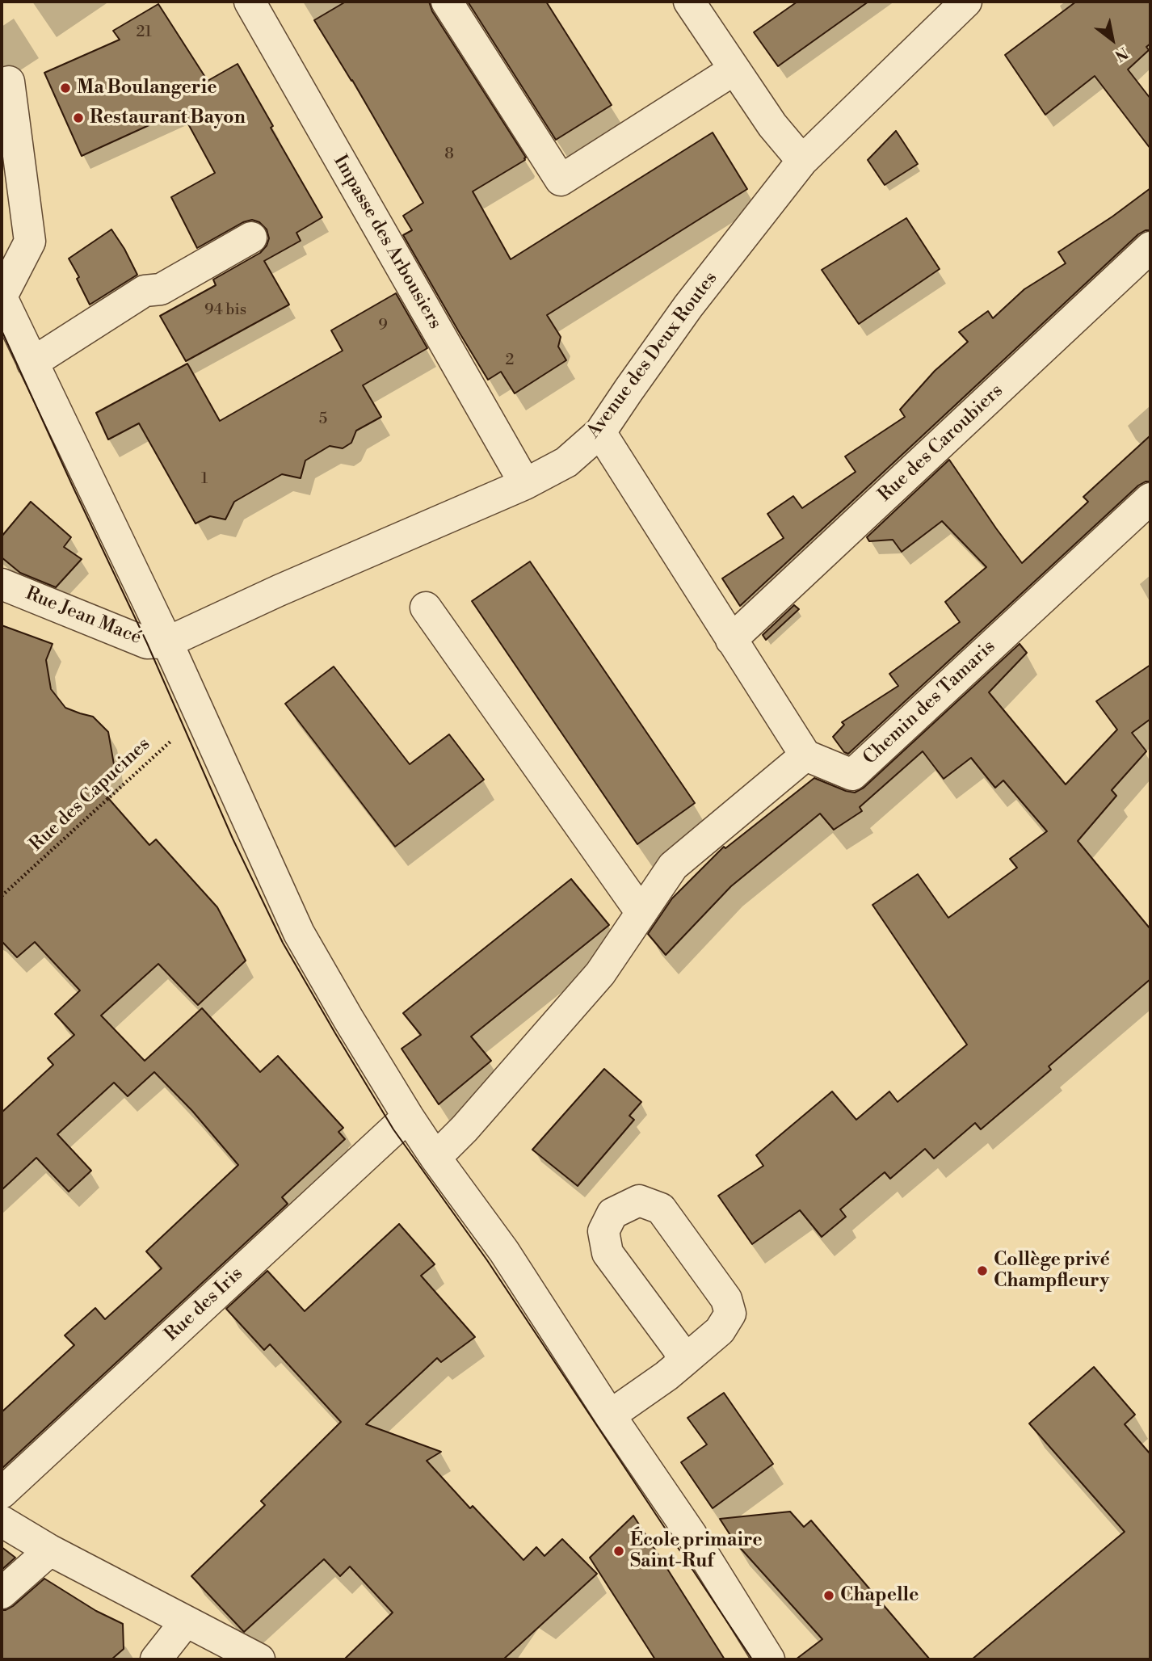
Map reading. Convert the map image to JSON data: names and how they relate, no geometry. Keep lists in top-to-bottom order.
{
  "streets": {
    "street": [
      "Impasse des Arbousiers",
      "Avenue des Deux Routes",
      "Rue des Caroubiers",
      "Rue Jean Macé",
      "Chemin des Tamaris",
      "Rue des Iris"
    ],
    "path": ["Rue des Capucines"]
  },
  "crossings": [
    ["Impasse des Arbousiers", "Avenue des Deux Routes"],
    ["Avenue des Deux Routes", "Rue Jean Macé"]
  ],
  "places": [
    "Ma Boulangerie",
    "Restaurant Bayon",
    "Collège privé Champfleury",
    "École primaire Saint-Ruf",
    "Chapelle"
  ],
  "house_numbers": [
    "21",
    "8",
    "94 bis",
    "9",
    "2",
    "5",
    "1"
  ],
  "north": "bottom right"
}
